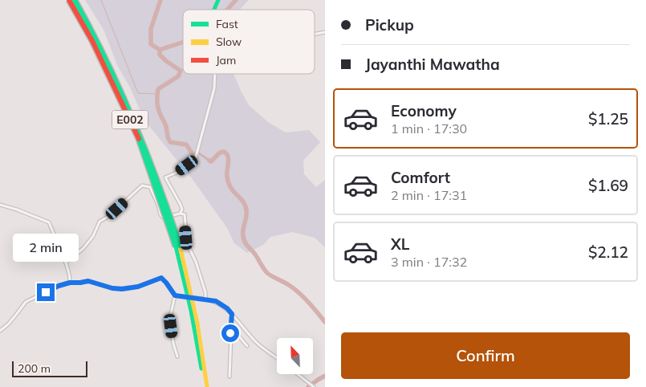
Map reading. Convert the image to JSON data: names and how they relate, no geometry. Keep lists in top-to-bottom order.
{
  "streets": {
    "main road": ["E002"]
  },
  "legend": ["Fast", "Slow", "Jam"],
  "scale_bar": "200 m",
  "north": "top left",
  "page": {
    "banner": ["Pickup", "Jayanthi Mawatha"],
    "list": [
      {
        "name": "Economy",
        "note": "1 min · 17:30",
        "value": "$1.25"
      },
      {
        "name": "Comfort",
        "note": "2 min · 17:31",
        "value": "$1.69"
      },
      {
        "name": "XL",
        "note": "3 min · 17:32",
        "value": "$2.12"
      }
    ],
    "bubble": "2 min",
    "buttons": "Confirm",
    "scale": "200 m"
  }
}
